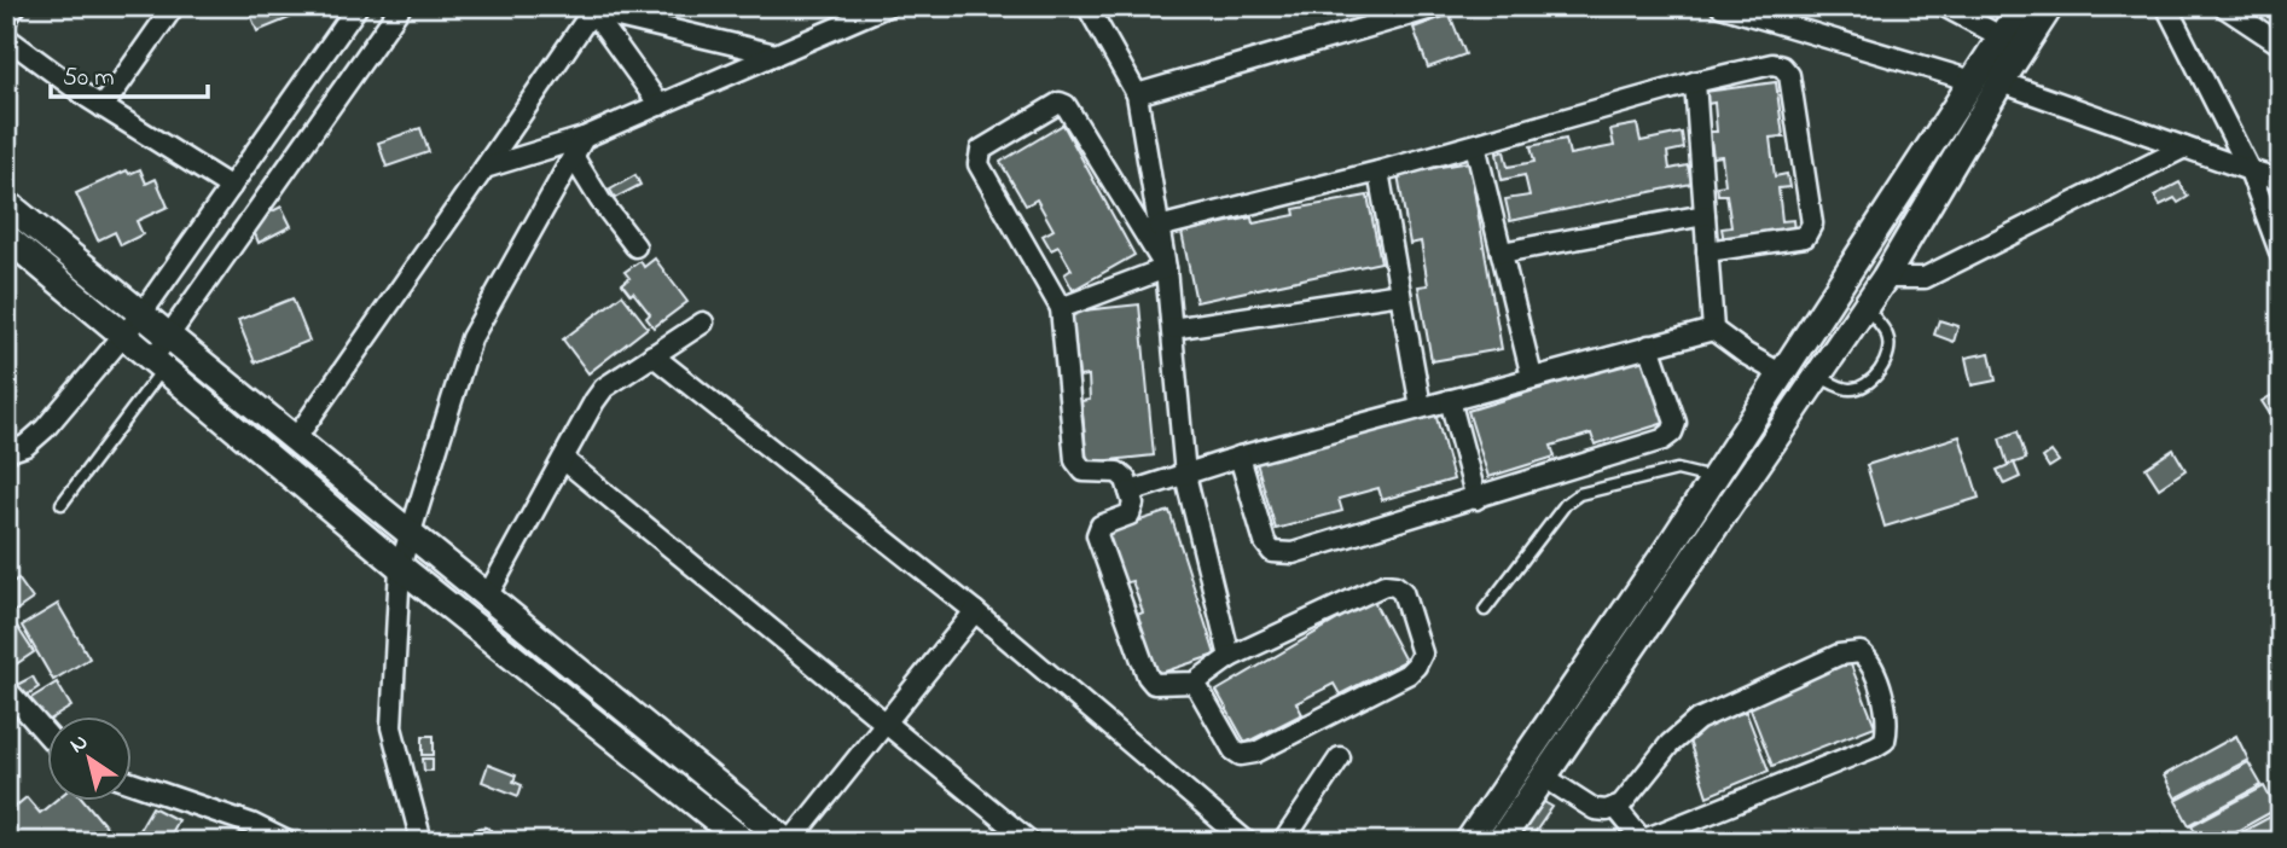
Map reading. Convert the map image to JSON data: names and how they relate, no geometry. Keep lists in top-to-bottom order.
{
  "scale_bar": "50 m",
  "north": "top left"
}
